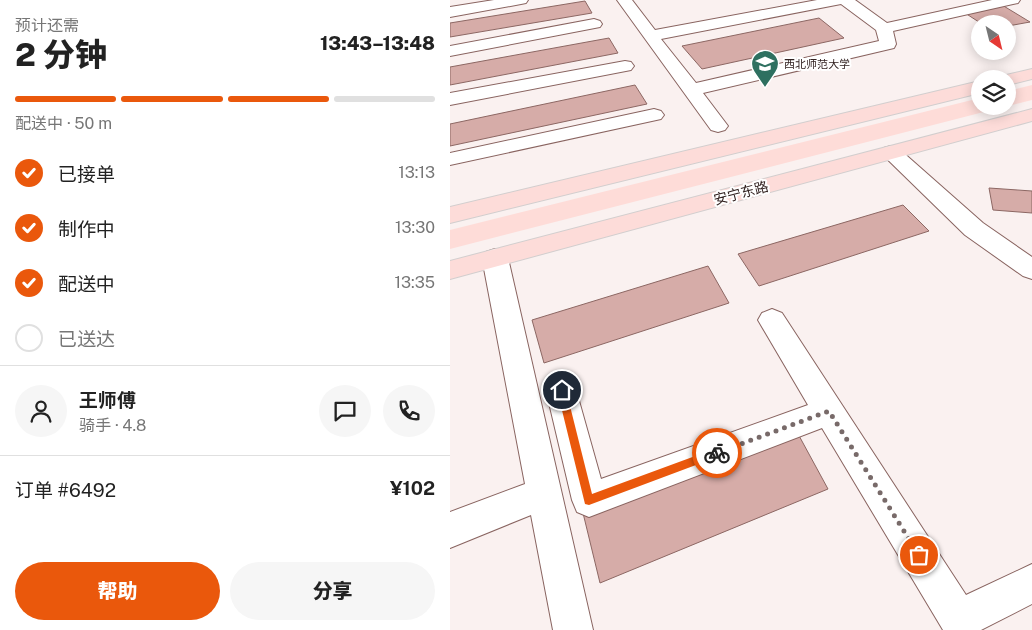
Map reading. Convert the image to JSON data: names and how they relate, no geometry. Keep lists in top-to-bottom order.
{
  "streets": {
    "main road": ["安宁东路"]
  },
  "places": {
    "school or university": ["西北师范大学"]
  },
  "north": "bottom right",
  "page": {
    "heading": ["2 分钟", "预计还需", "13:43–13:48"],
    "panel": [
      "王师傅",
      "骑手 · 4.8",
      "订单 #6492",
      "¥102"
    ],
    "bar": "配送中 · 50 m",
    "list": [
      ["已接单", "13:13"],
      ["制作中", "13:30"],
      ["配送中", "13:35"],
      "已送达"
    ],
    "buttons": ["帮助", "分享"]
  }
}
